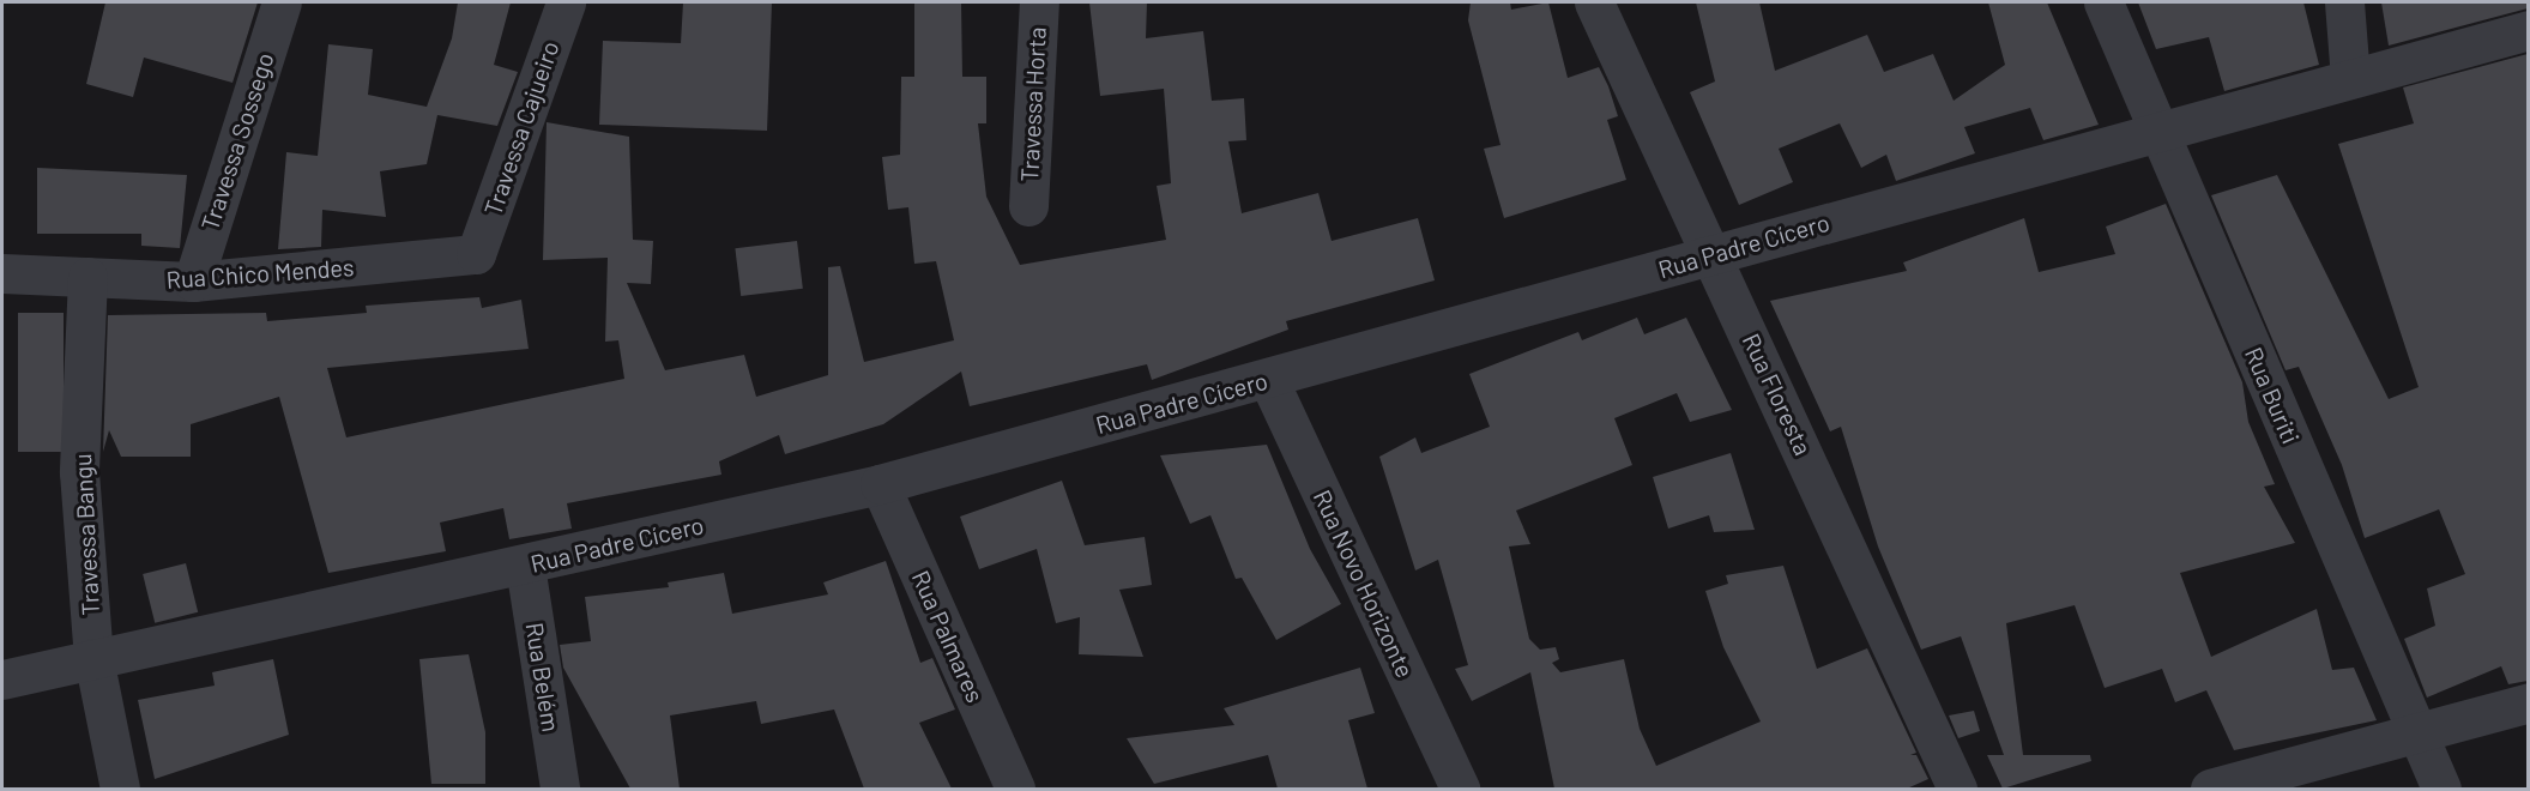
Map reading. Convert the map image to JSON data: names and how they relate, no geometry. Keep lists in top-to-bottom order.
{
  "streets": {
    "street": [
      "Travessa Horta",
      "Travessa Cajueiro",
      "Travessa Sossego",
      "Rua Padre Cícero",
      "Rua Chico Mendes",
      "Rua Floresta",
      "Rua Buriti",
      "Travessa Bangu",
      "Rua Novo Horizonte",
      "Rua Palmares",
      "Rua Belém"
    ]
  },
  "crossings": [
    ["Travessa Cajueiro", "Rua Chico Mendes"],
    ["Travessa Sossego", "Rua Chico Mendes"],
    ["Rua Padre Cícero", "Rua Floresta"],
    ["Rua Padre Cícero", "Rua Buriti"],
    ["Rua Padre Cícero", "Travessa Bangu"],
    ["Rua Padre Cícero", "Rua Novo Horizonte"],
    ["Rua Padre Cícero", "Rua Palmares"],
    ["Rua Padre Cícero", "Rua Belém"],
    ["Rua Chico Mendes", "Travessa Bangu"]
  ]
}
